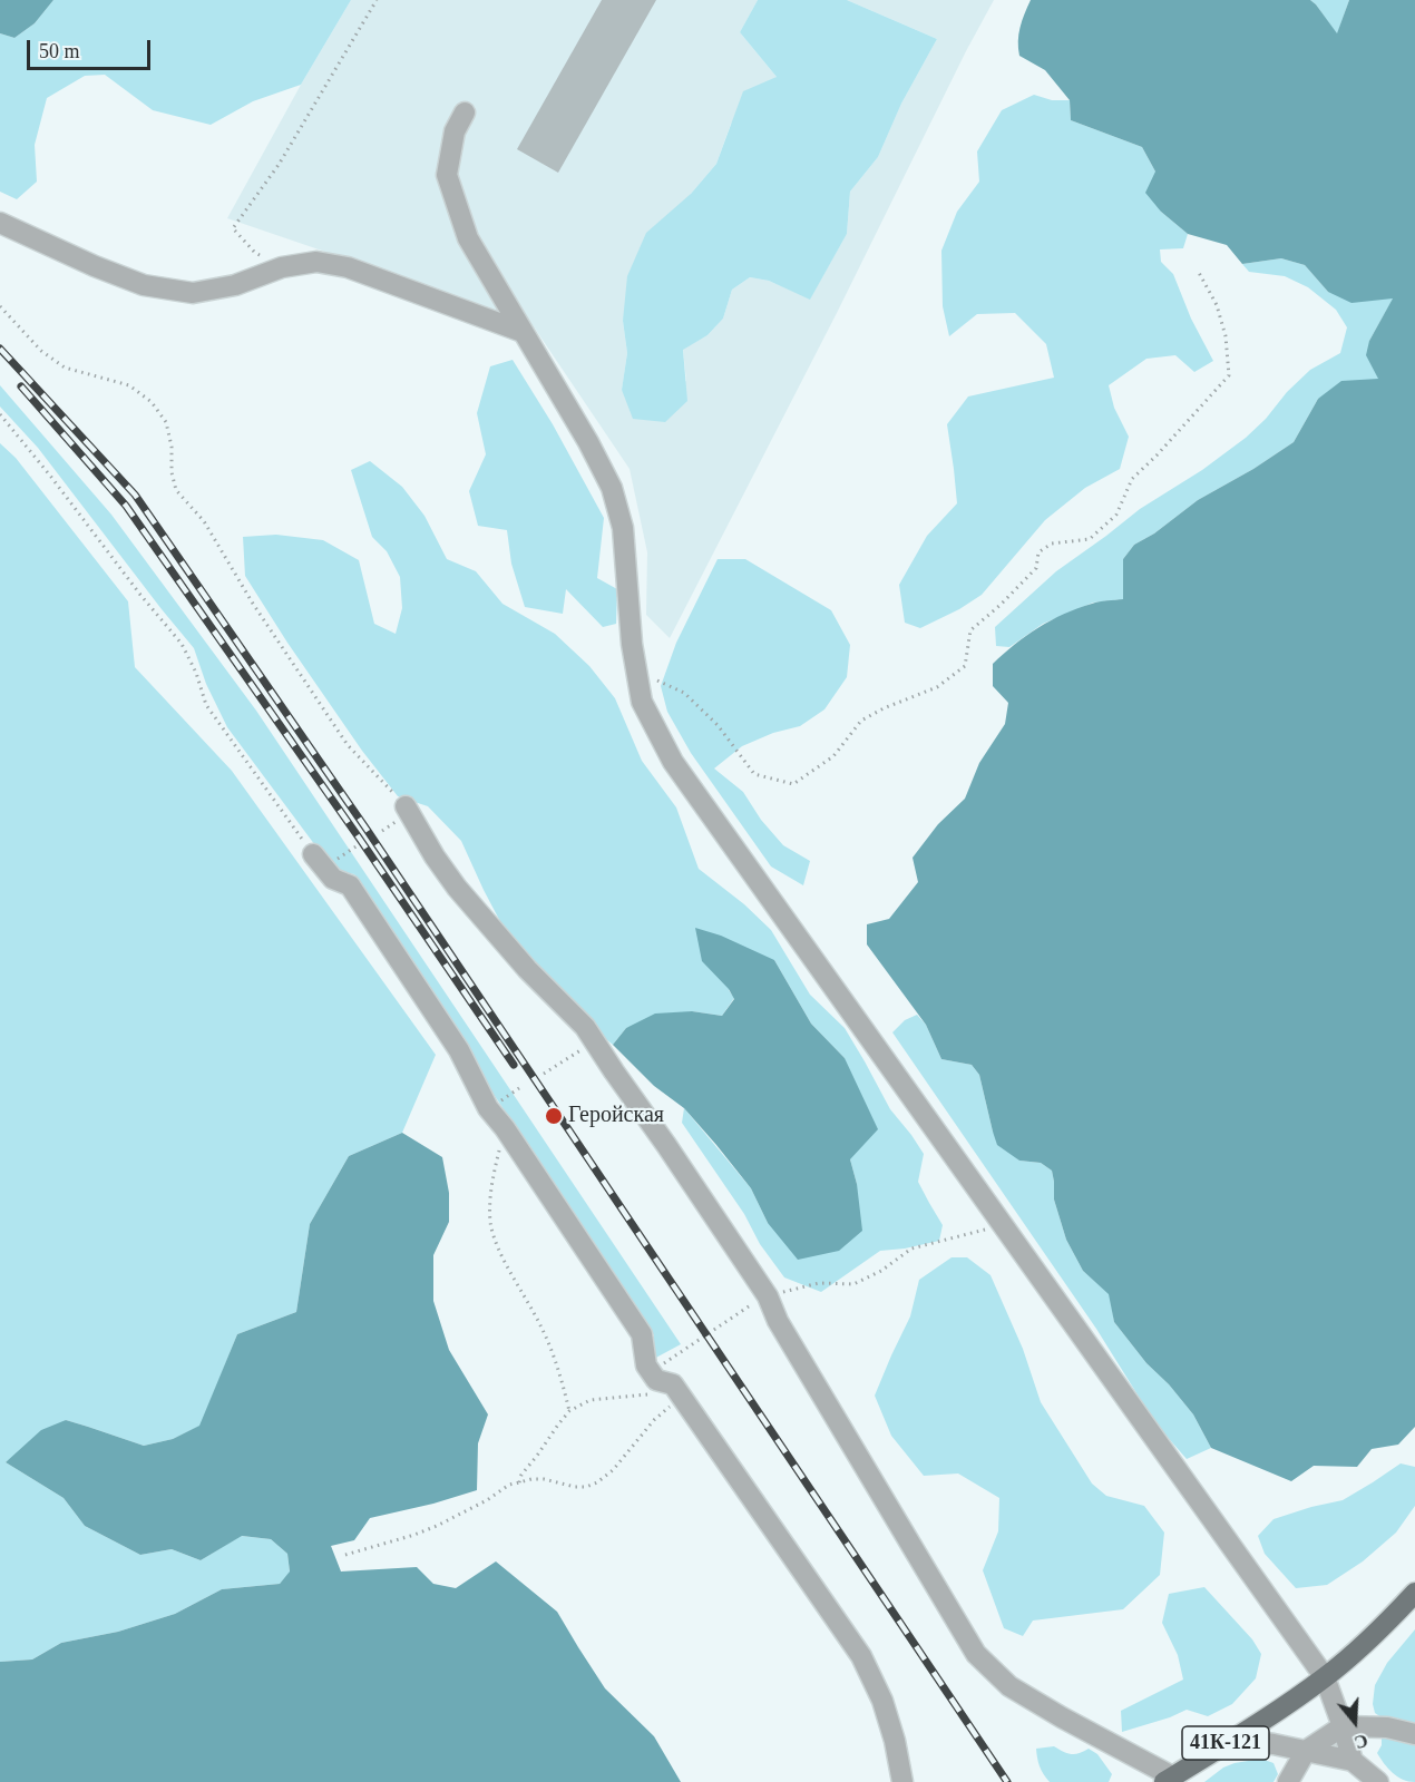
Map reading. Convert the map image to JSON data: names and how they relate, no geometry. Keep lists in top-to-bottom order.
{
  "streets": {
    "main road": ["41К-121"]
  },
  "places": ["Геройская"],
  "scale_bar": "50 m",
  "north": "bottom"
}
